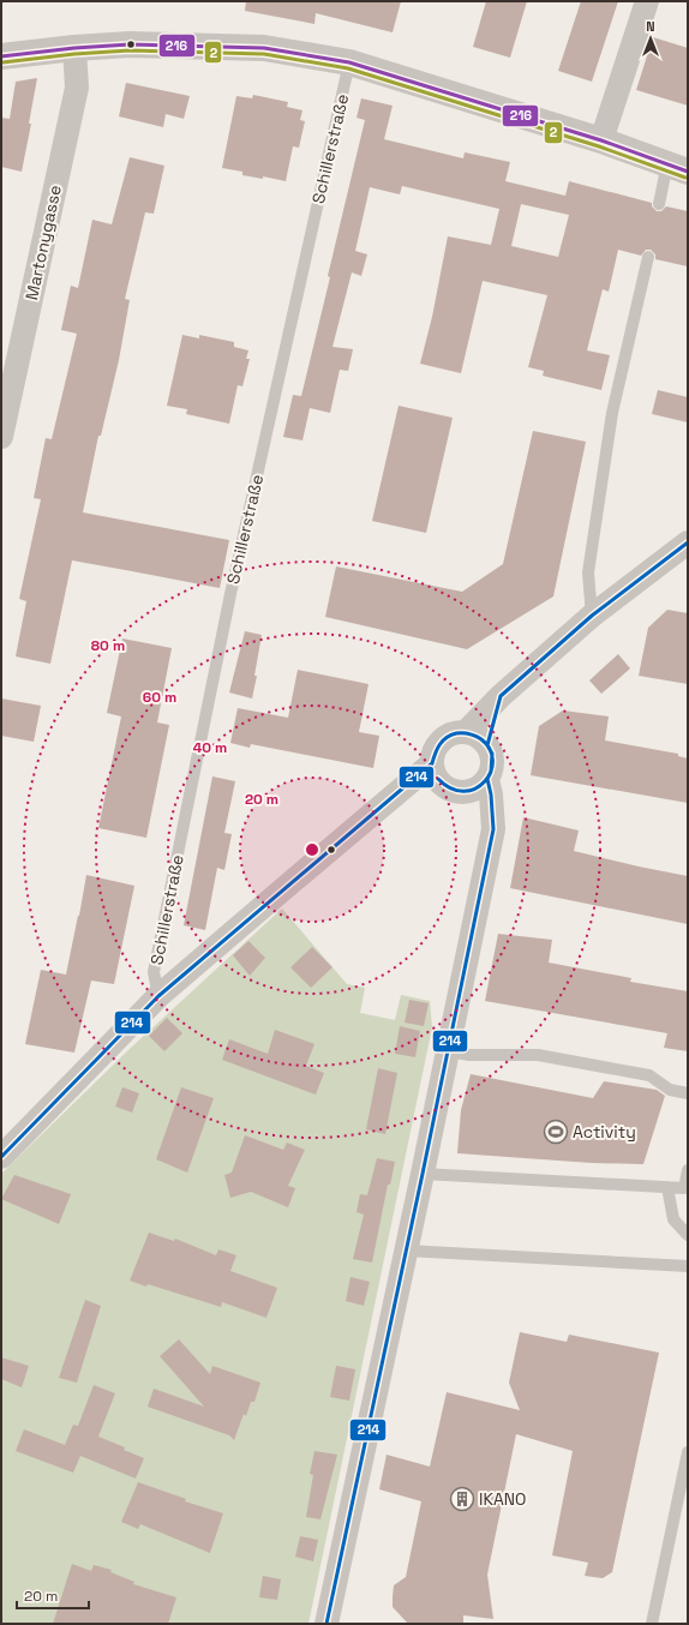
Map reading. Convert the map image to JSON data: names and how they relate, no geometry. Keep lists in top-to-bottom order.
{
  "streets": {
    "street": ["Martonygasse"],
    "lane": ["Schillerstraße"]
  },
  "places": {
    "sports": ["Activity"],
    "building": ["IKANO"]
  },
  "lines": ["transit line 216", "transit line 2", "transit line 214"],
  "scale_bar": "20 m",
  "north": "top",
  "rings": [
    "80 m",
    "60 m",
    "40 m",
    "20 m"
  ]
}
